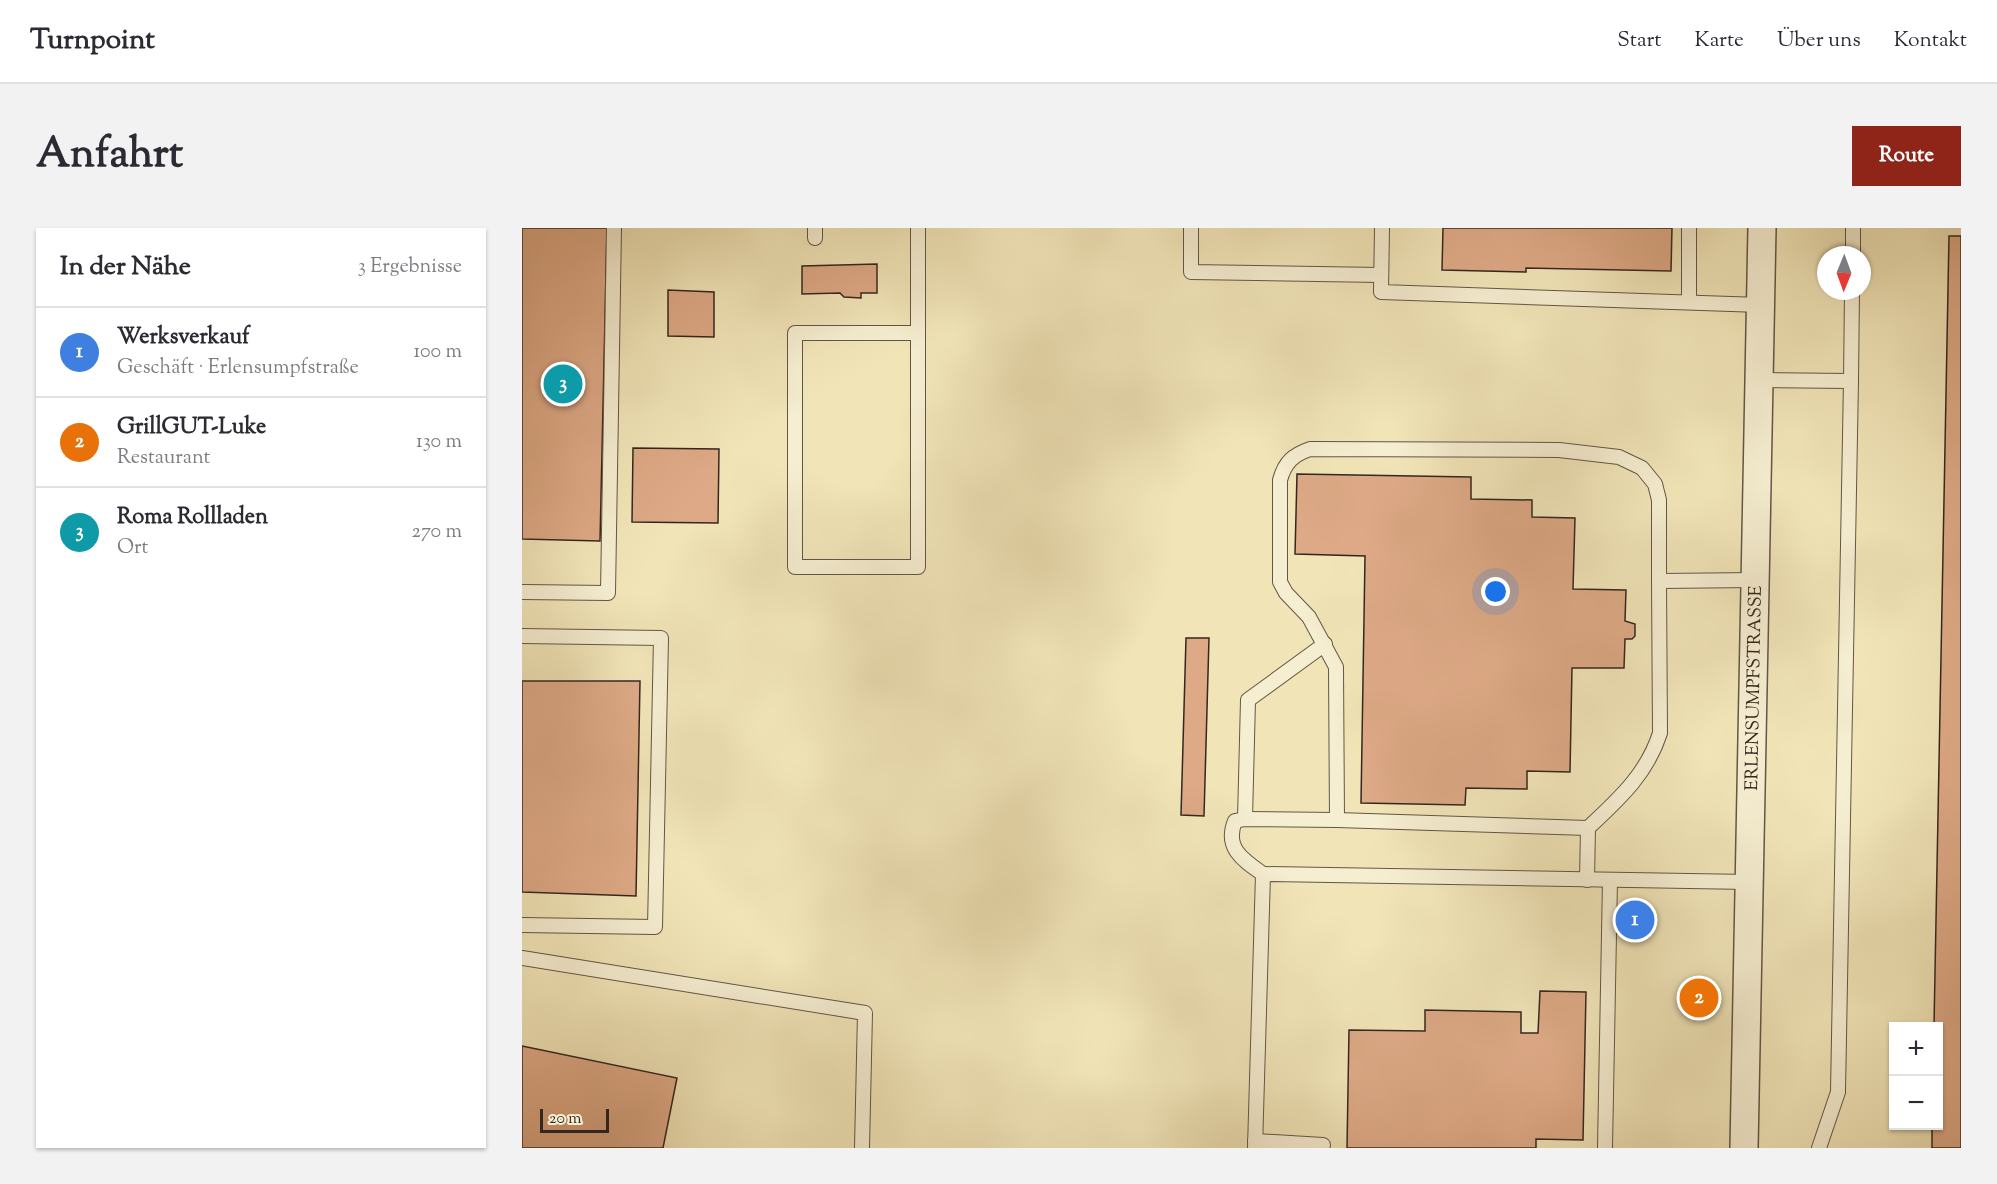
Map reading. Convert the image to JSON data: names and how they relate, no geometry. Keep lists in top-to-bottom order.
{
  "streets": {
    "street": ["ERLENSUMPFSTRASSE"]
  },
  "scale_bar": "20 m",
  "north": "bottom",
  "page": {
    "header": "Turnpoint",
    "nav": [
      "Start",
      "Karte",
      "Über uns",
      "Kontakt"
    ],
    "title": "Anfahrt",
    "buttons": "Route",
    "heading": ["In der Nähe", "3 Ergebnisse"],
    "list": [
      {
        "mark": "1",
        "name": "Werksverkauf",
        "note": "Geschäft · Erlensumpfstraße",
        "value": "100 m"
      },
      {
        "mark": "2",
        "name": "GrillGUT-Luke",
        "note": "Restaurant",
        "value": "130 m"
      },
      {
        "mark": "3",
        "name": "Roma Rollladen",
        "note": "Ort",
        "value": "270 m"
      }
    ],
    "pins": ["3", "1", "2"],
    "map_buttons": ["+", "−"],
    "scale": "20 m"
  }
}
